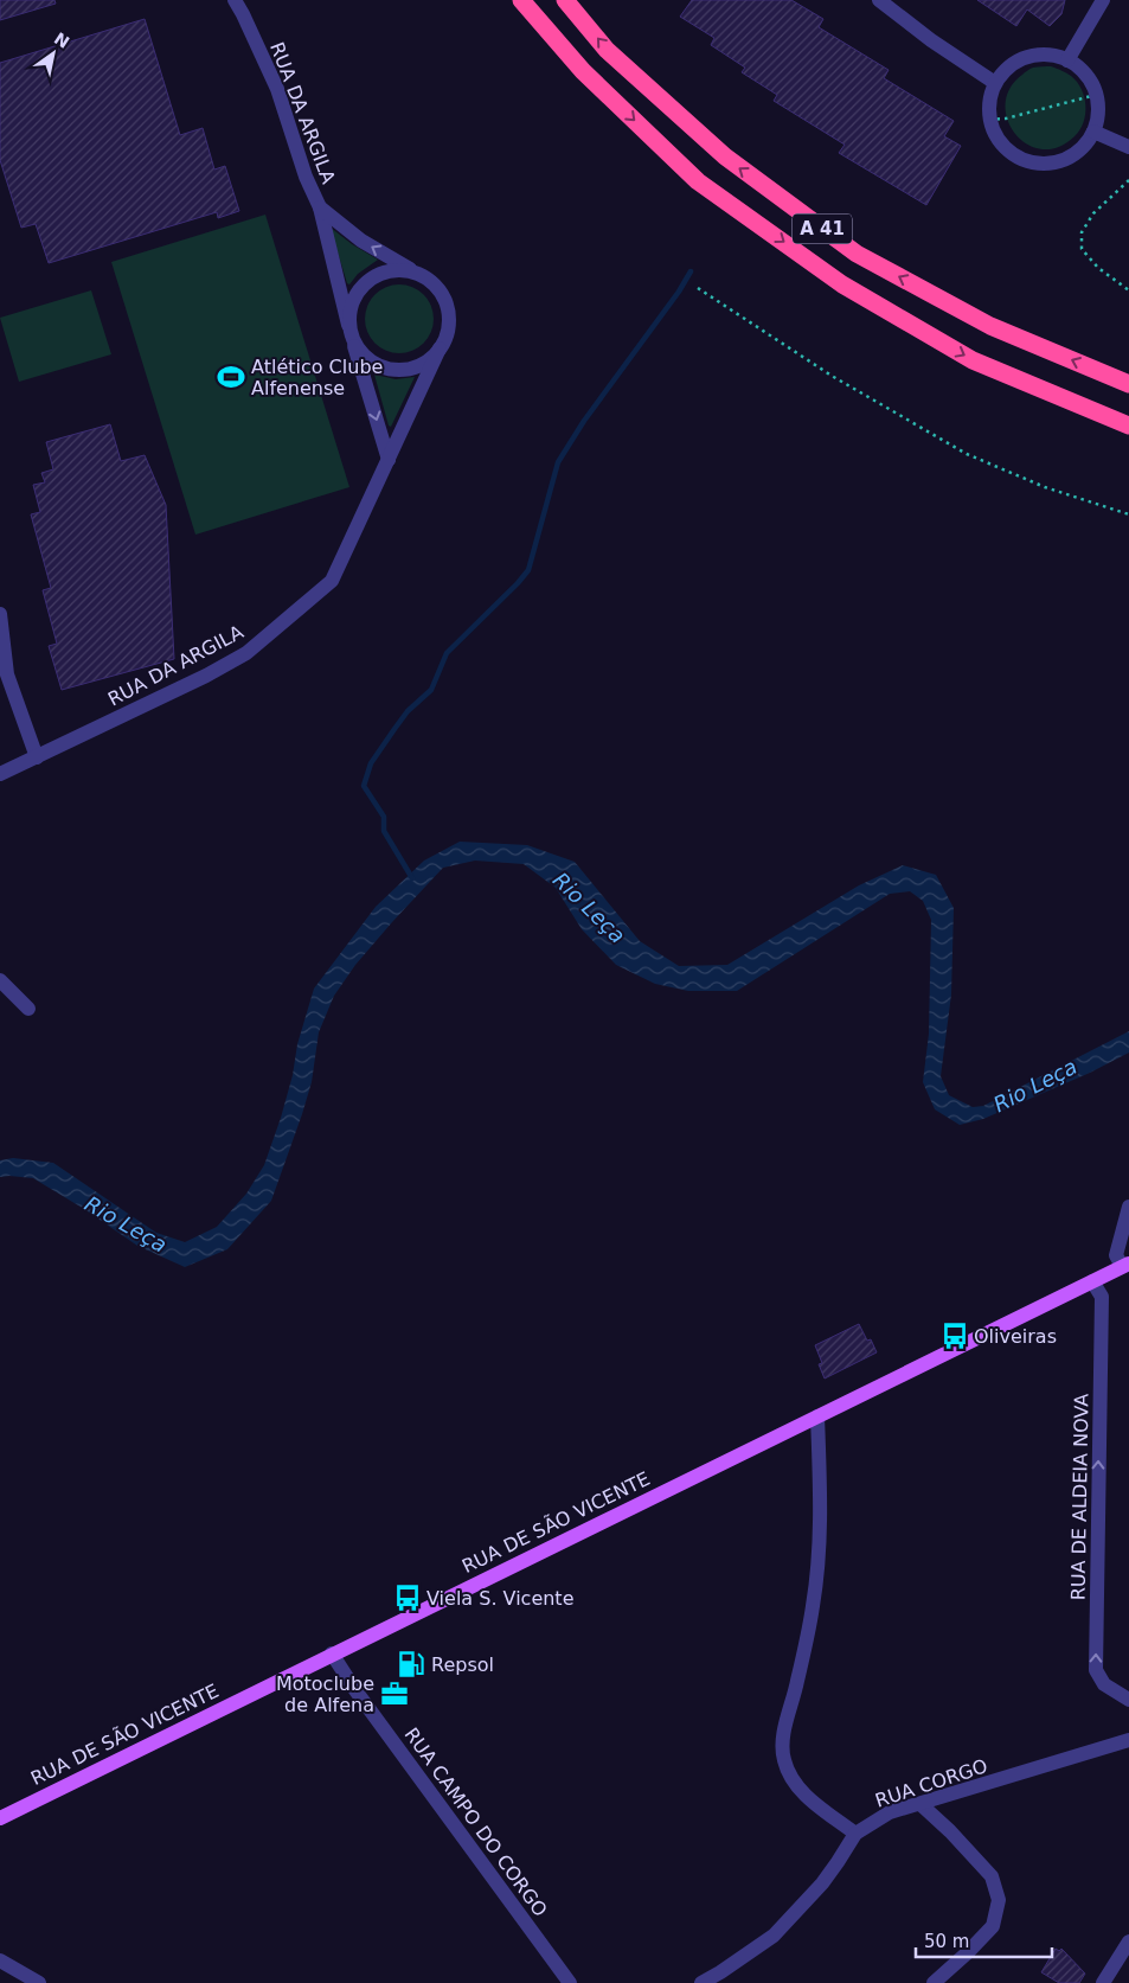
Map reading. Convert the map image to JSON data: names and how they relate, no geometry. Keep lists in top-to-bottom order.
{
  "streets": {
    "highway": ["A 41"],
    "main road": ["RUA DE SÃO VICENTE"],
    "street": [
      "RUA DA ARGILA",
      "RUA DE ALDEIA NOVA",
      "RUA CORGO",
      "RUA CAMPO DO CORGO"
    ]
  },
  "crossings": [
    ["RUA DE ALDEIA NOVA", "RUA DE SÃO VICENTE"],
    ["RUA DE SÃO VICENTE", "RUA CAMPO DO CORGO"]
  ],
  "one_way": ["RUA DE ALDEIA NOVA"],
  "water": ["Rio Leça"],
  "places": {
    "sports": ["Atlético Clube Alfenense"],
    "bus stop": ["Oliveiras", "Viela S. Vicente"],
    "fuel station": ["Repsol"],
    "office": ["Motoclube de Alfena"]
  },
  "scale_bar": "50 m",
  "north": "top right"
}
